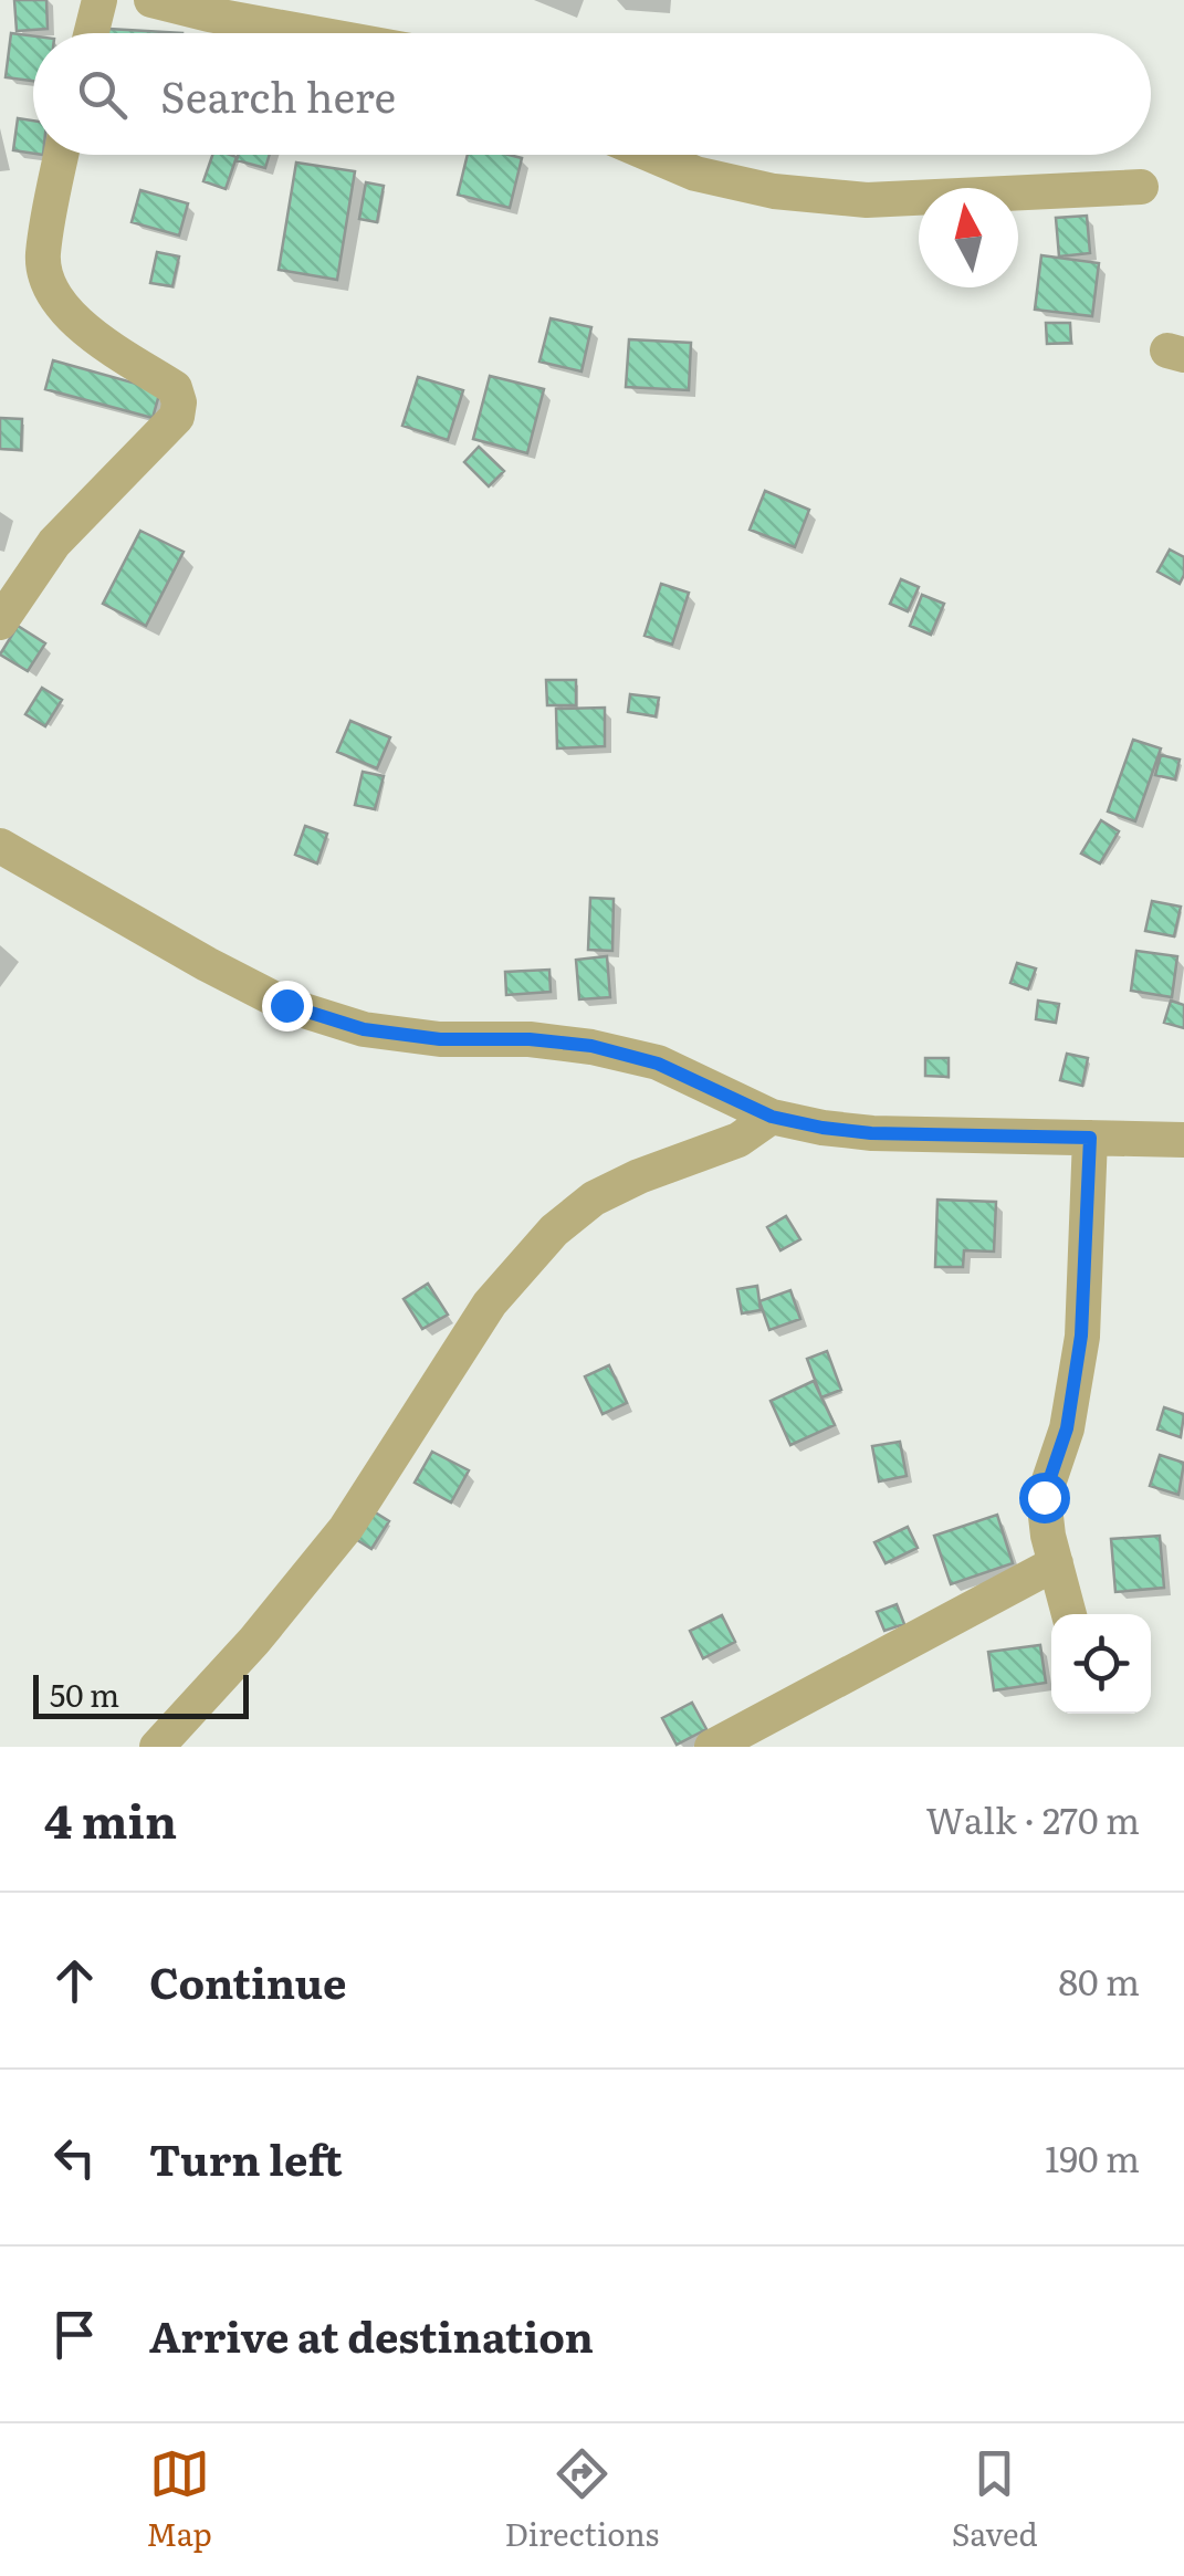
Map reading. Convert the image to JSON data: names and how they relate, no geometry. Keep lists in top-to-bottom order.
{
  "scale_bar": "50 m",
  "north": "top",
  "page": {
    "search": "Search here",
    "scale": "50 m",
    "heading": ["4 min", "Walk · 270 m"],
    "list": [
      ["Continue", "80 m"],
      ["Turn left", "190 m"],
      "Arrive at destination"
    ],
    "nav": ["Map", "Directions", "Saved"]
  }
}
